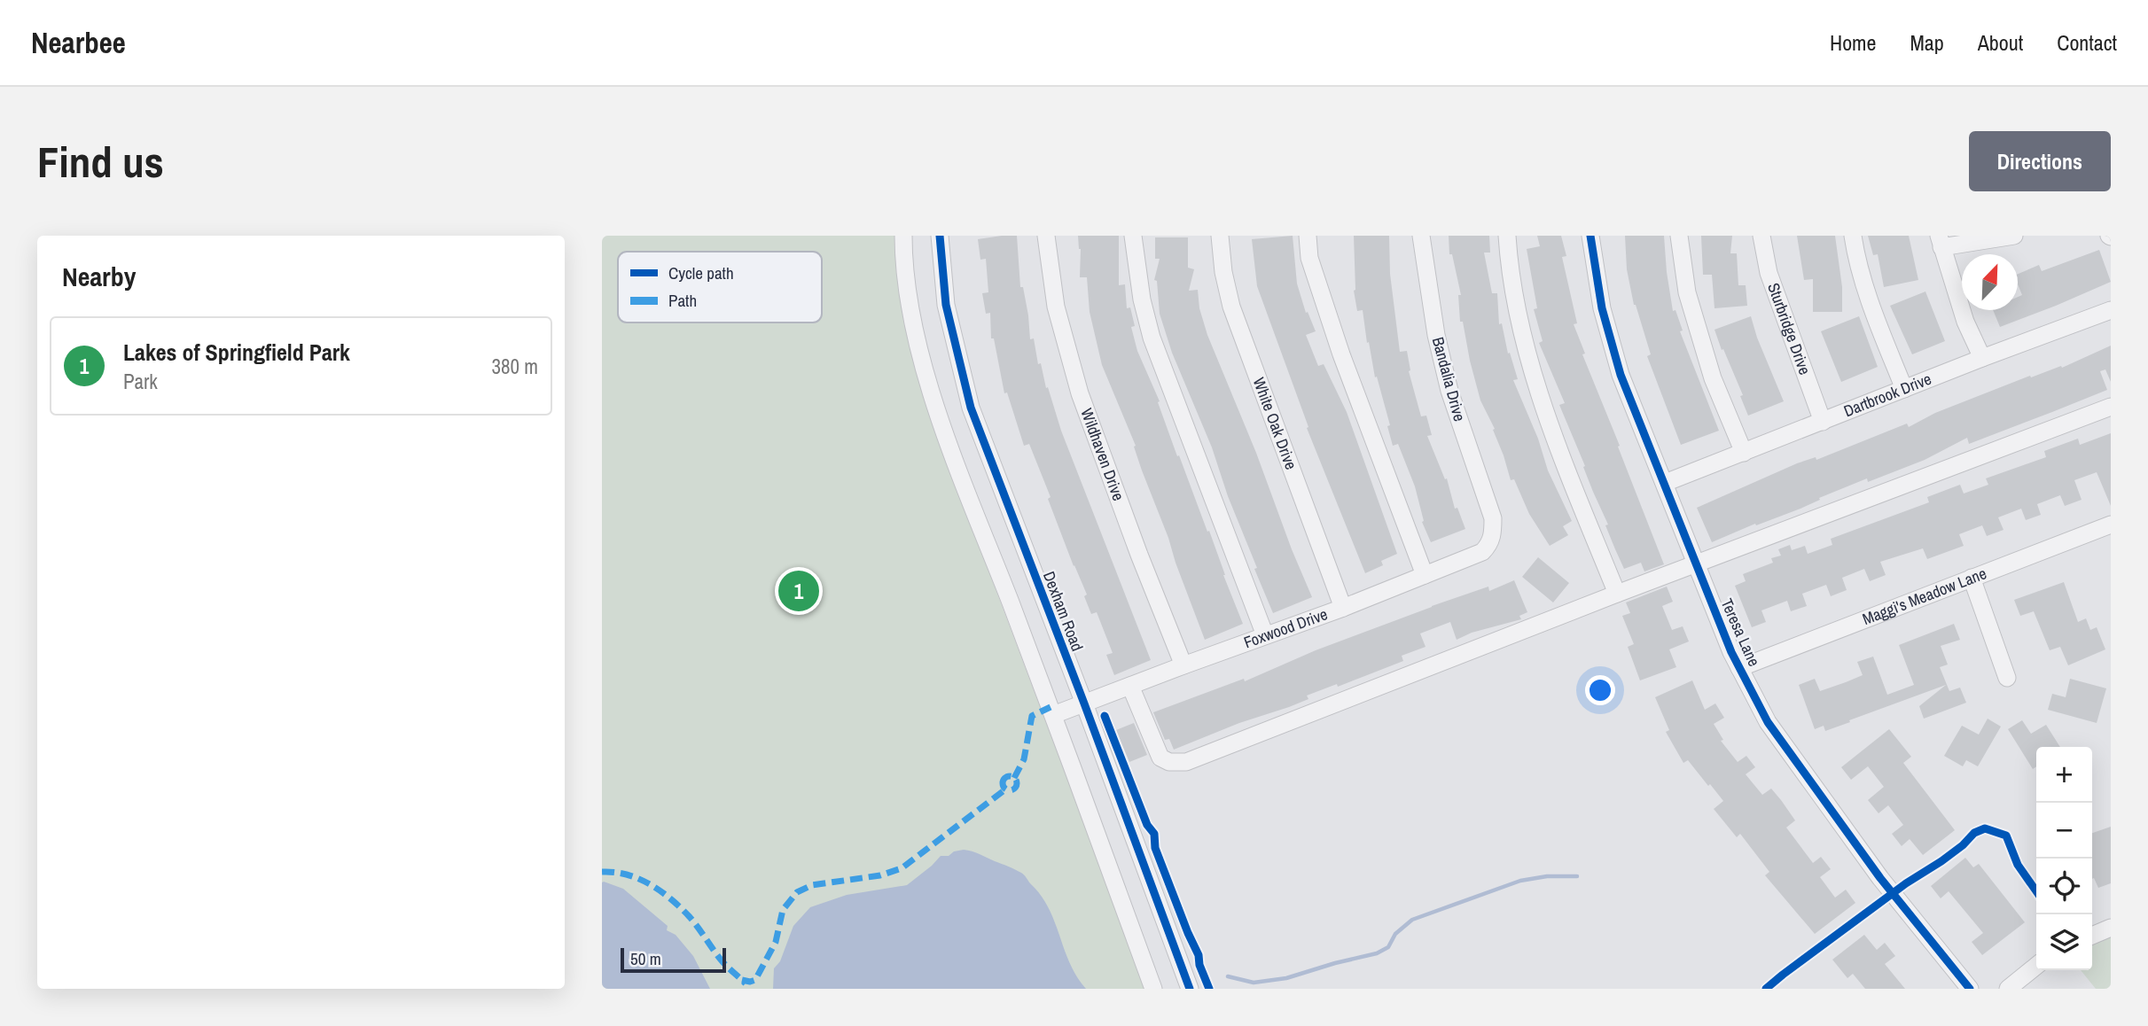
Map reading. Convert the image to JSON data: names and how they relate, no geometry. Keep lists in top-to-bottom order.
{
  "streets": {
    "street": [
      "Sturbridge Drive",
      "Bandalia Drive",
      "Dartbrook Drive",
      "White Oak Drive",
      "Wildhaven Drive",
      "Maggi's Meadow Lane",
      "Dexham Road",
      "Foxwood Drive",
      "Teresa Lane"
    ]
  },
  "crossings": [
    ["Sturbridge Drive", "Dartbrook Drive"],
    ["Bandalia Drive", "Foxwood Drive"],
    ["Dartbrook Drive", "Teresa Lane"],
    ["White Oak Drive", "Foxwood Drive"],
    ["Wildhaven Drive", "Foxwood Drive"],
    ["Maggi's Meadow Lane", "Teresa Lane"],
    ["Dexham Road", "Foxwood Drive"]
  ],
  "legend": ["Cycle path", "Path"],
  "scale_bar": "50 m",
  "north": "top right",
  "page": {
    "header": "Nearbee",
    "nav": [
      "Home",
      "Map",
      "About",
      "Contact"
    ],
    "buttons": "Directions",
    "title": "Find us",
    "heading": "Nearby",
    "list": [
      {
        "mark": "1",
        "name": "Lakes of Springfield Park",
        "note": "Park",
        "value": "380 m"
      }
    ],
    "pins": "1",
    "map_buttons": ["+", "−"],
    "scale": "50 m"
  }
}
